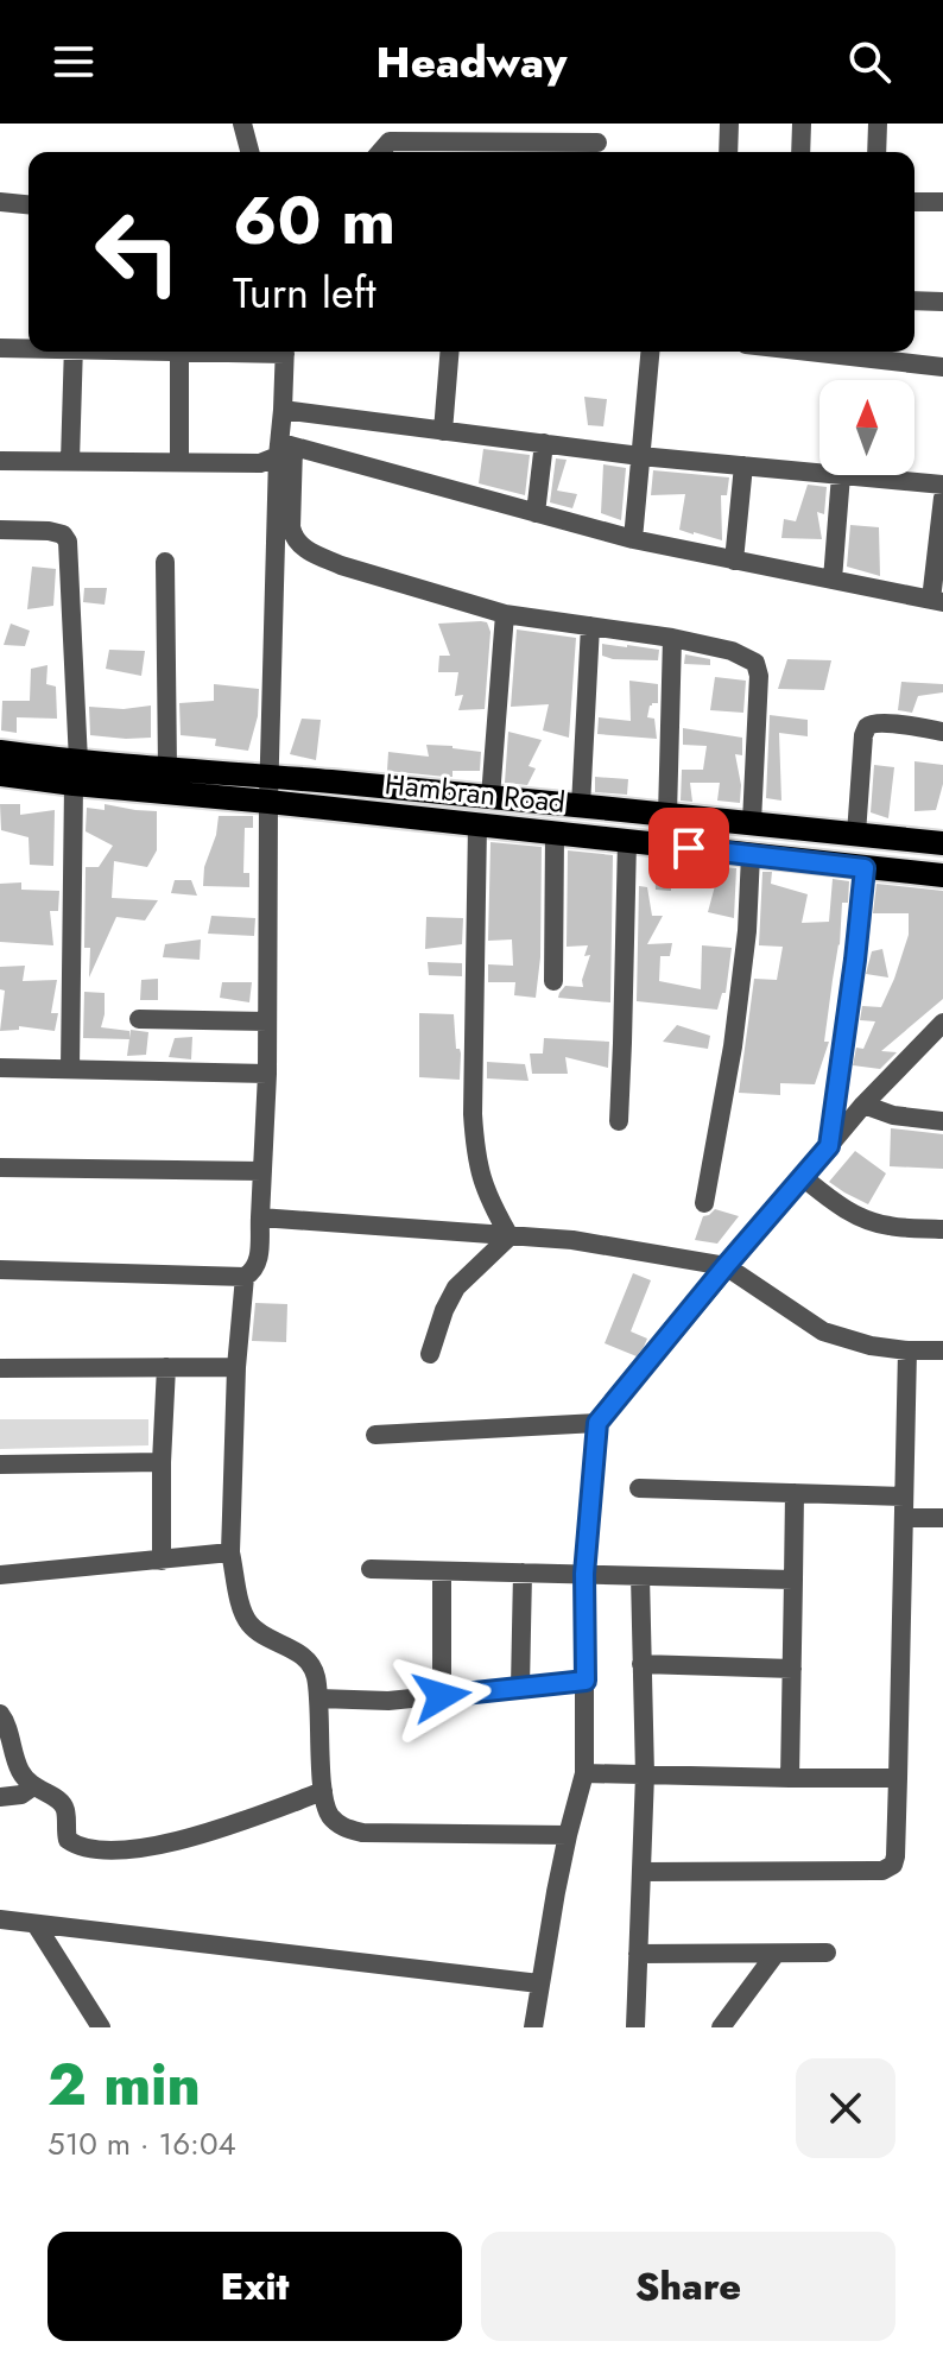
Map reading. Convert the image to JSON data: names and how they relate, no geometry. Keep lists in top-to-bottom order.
{
  "streets": {
    "main road": ["Hambran Road"]
  },
  "north": "top",
  "page": {
    "header": "Headway",
    "turn": ["60 m", "Turn left"],
    "heading": ["2 min", "510 m · 16:04"],
    "buttons": ["Exit", "Share"]
  }
}
